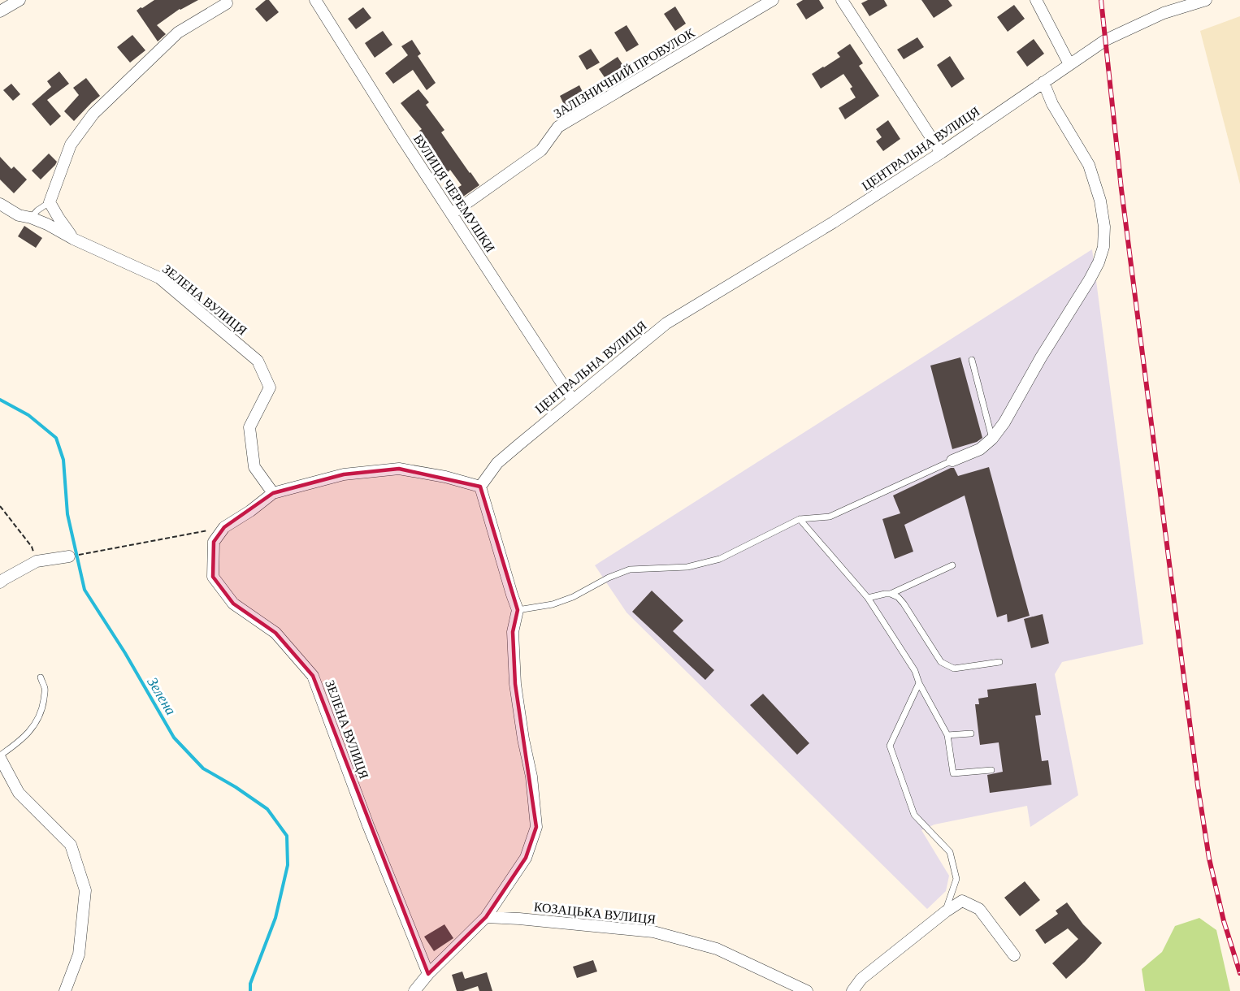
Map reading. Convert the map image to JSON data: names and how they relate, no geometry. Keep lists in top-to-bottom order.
{
  "streets": {
    "street": [
      "ЗАЛІЗНИЧНИЙ ПРОВУЛОК",
      "ЦЕНТРАЛЬНА ВУЛИЦЯ",
      "ВУЛИЦЯ ЧЕРЕМУШКИ",
      "ЗЕЛЕНА ВУЛИЦЯ",
      "КОЗАЦЬКА ВУЛИЦЯ"
    ]
  },
  "crossings": [
    ["ЗАЛІЗНИЧНИЙ ПРОВУЛОК", "ВУЛИЦЯ ЧЕРЕМУШКИ"],
    ["ЦЕНТРАЛЬНА ВУЛИЦЯ", "ВУЛИЦЯ ЧЕРЕМУШКИ"]
  ],
  "water": ["Зелена"]
}
